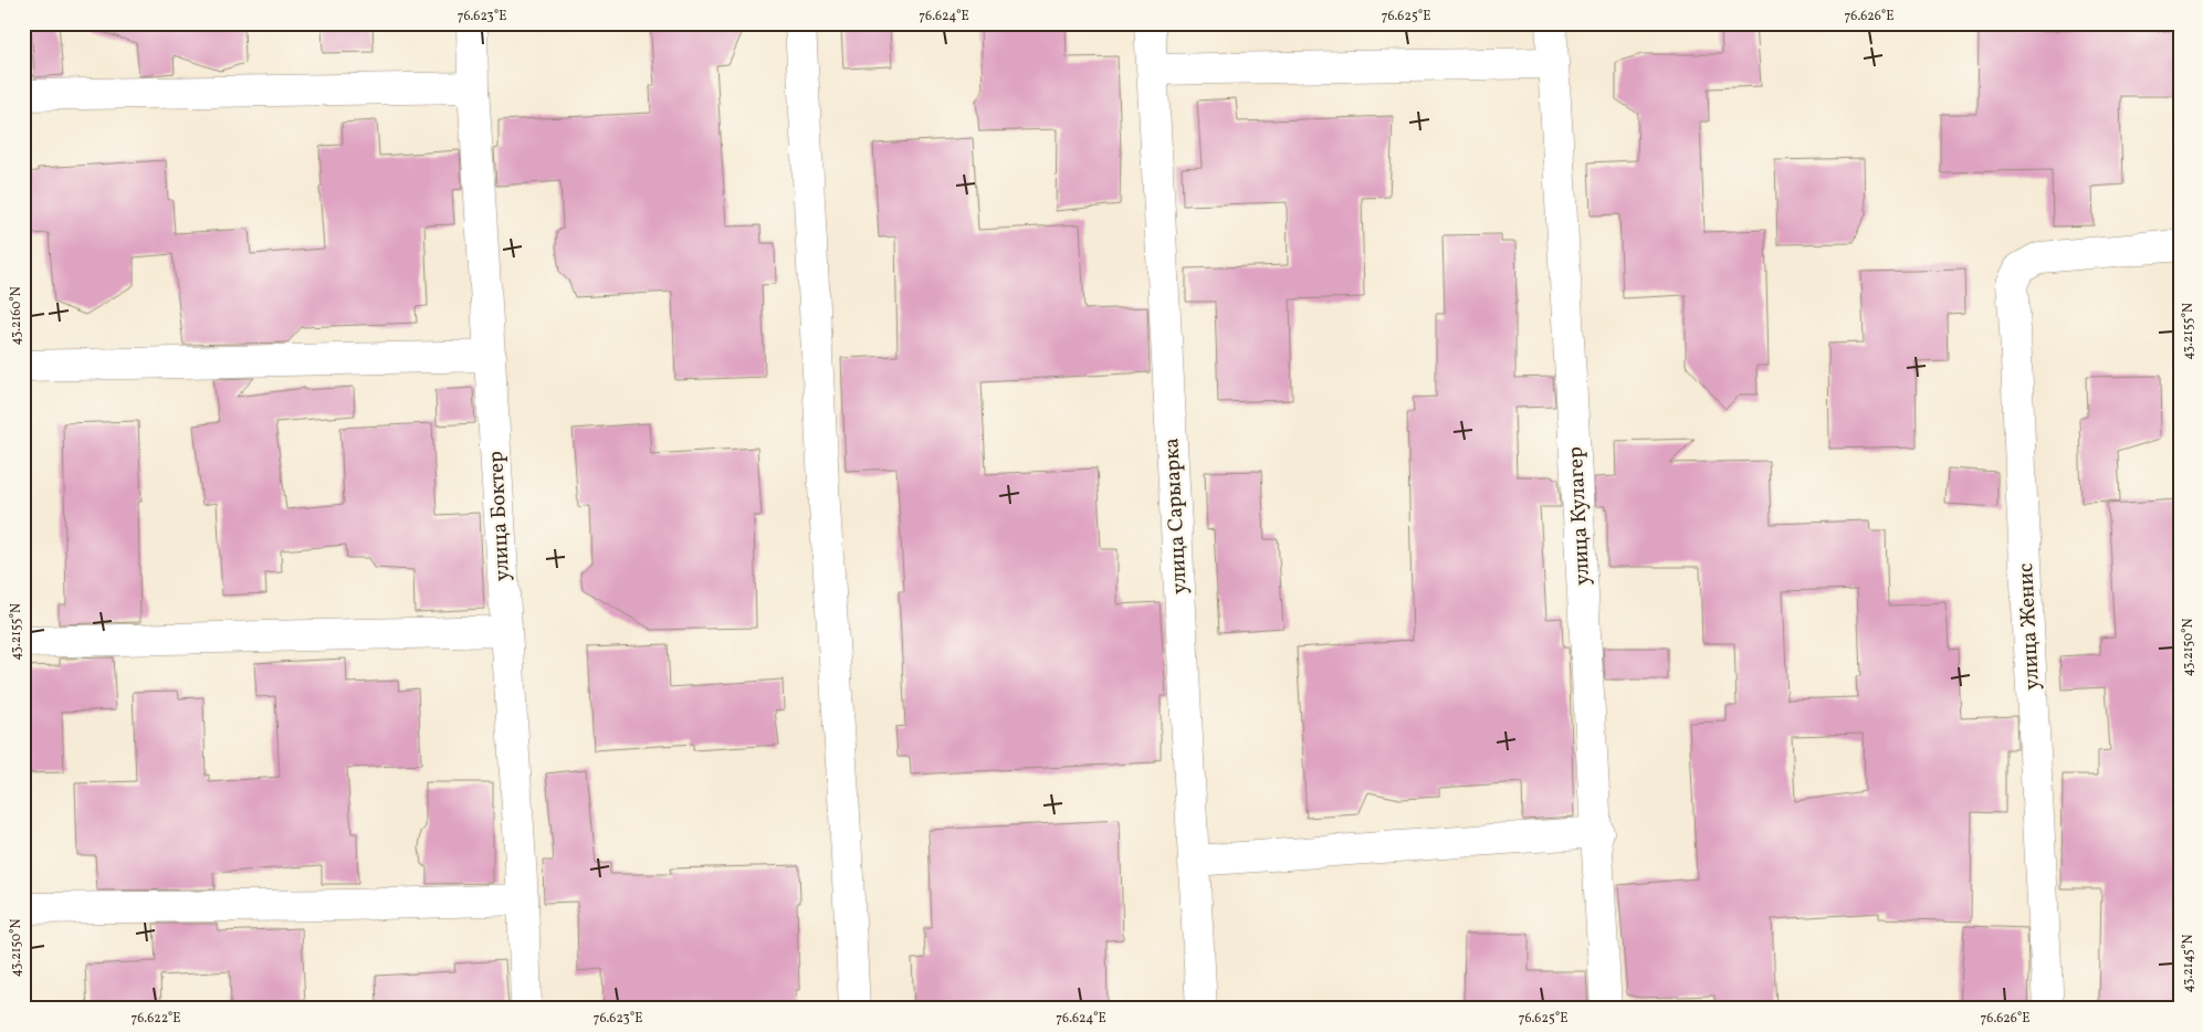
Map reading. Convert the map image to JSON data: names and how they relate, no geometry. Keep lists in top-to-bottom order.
{
  "streets": {
    "street": [
      "улица Боктер",
      "улица Сарыарка",
      "улица Кулагер",
      "улица Женис"
    ]
  },
  "coordinates": [
    "76.623°E",
    "76.624°E",
    "76.625°E",
    "76.626°E",
    "43.2160°N",
    "43.2155°N",
    "43.2150°N",
    "43.2145°N",
    "76.622°E"
  ]
}
